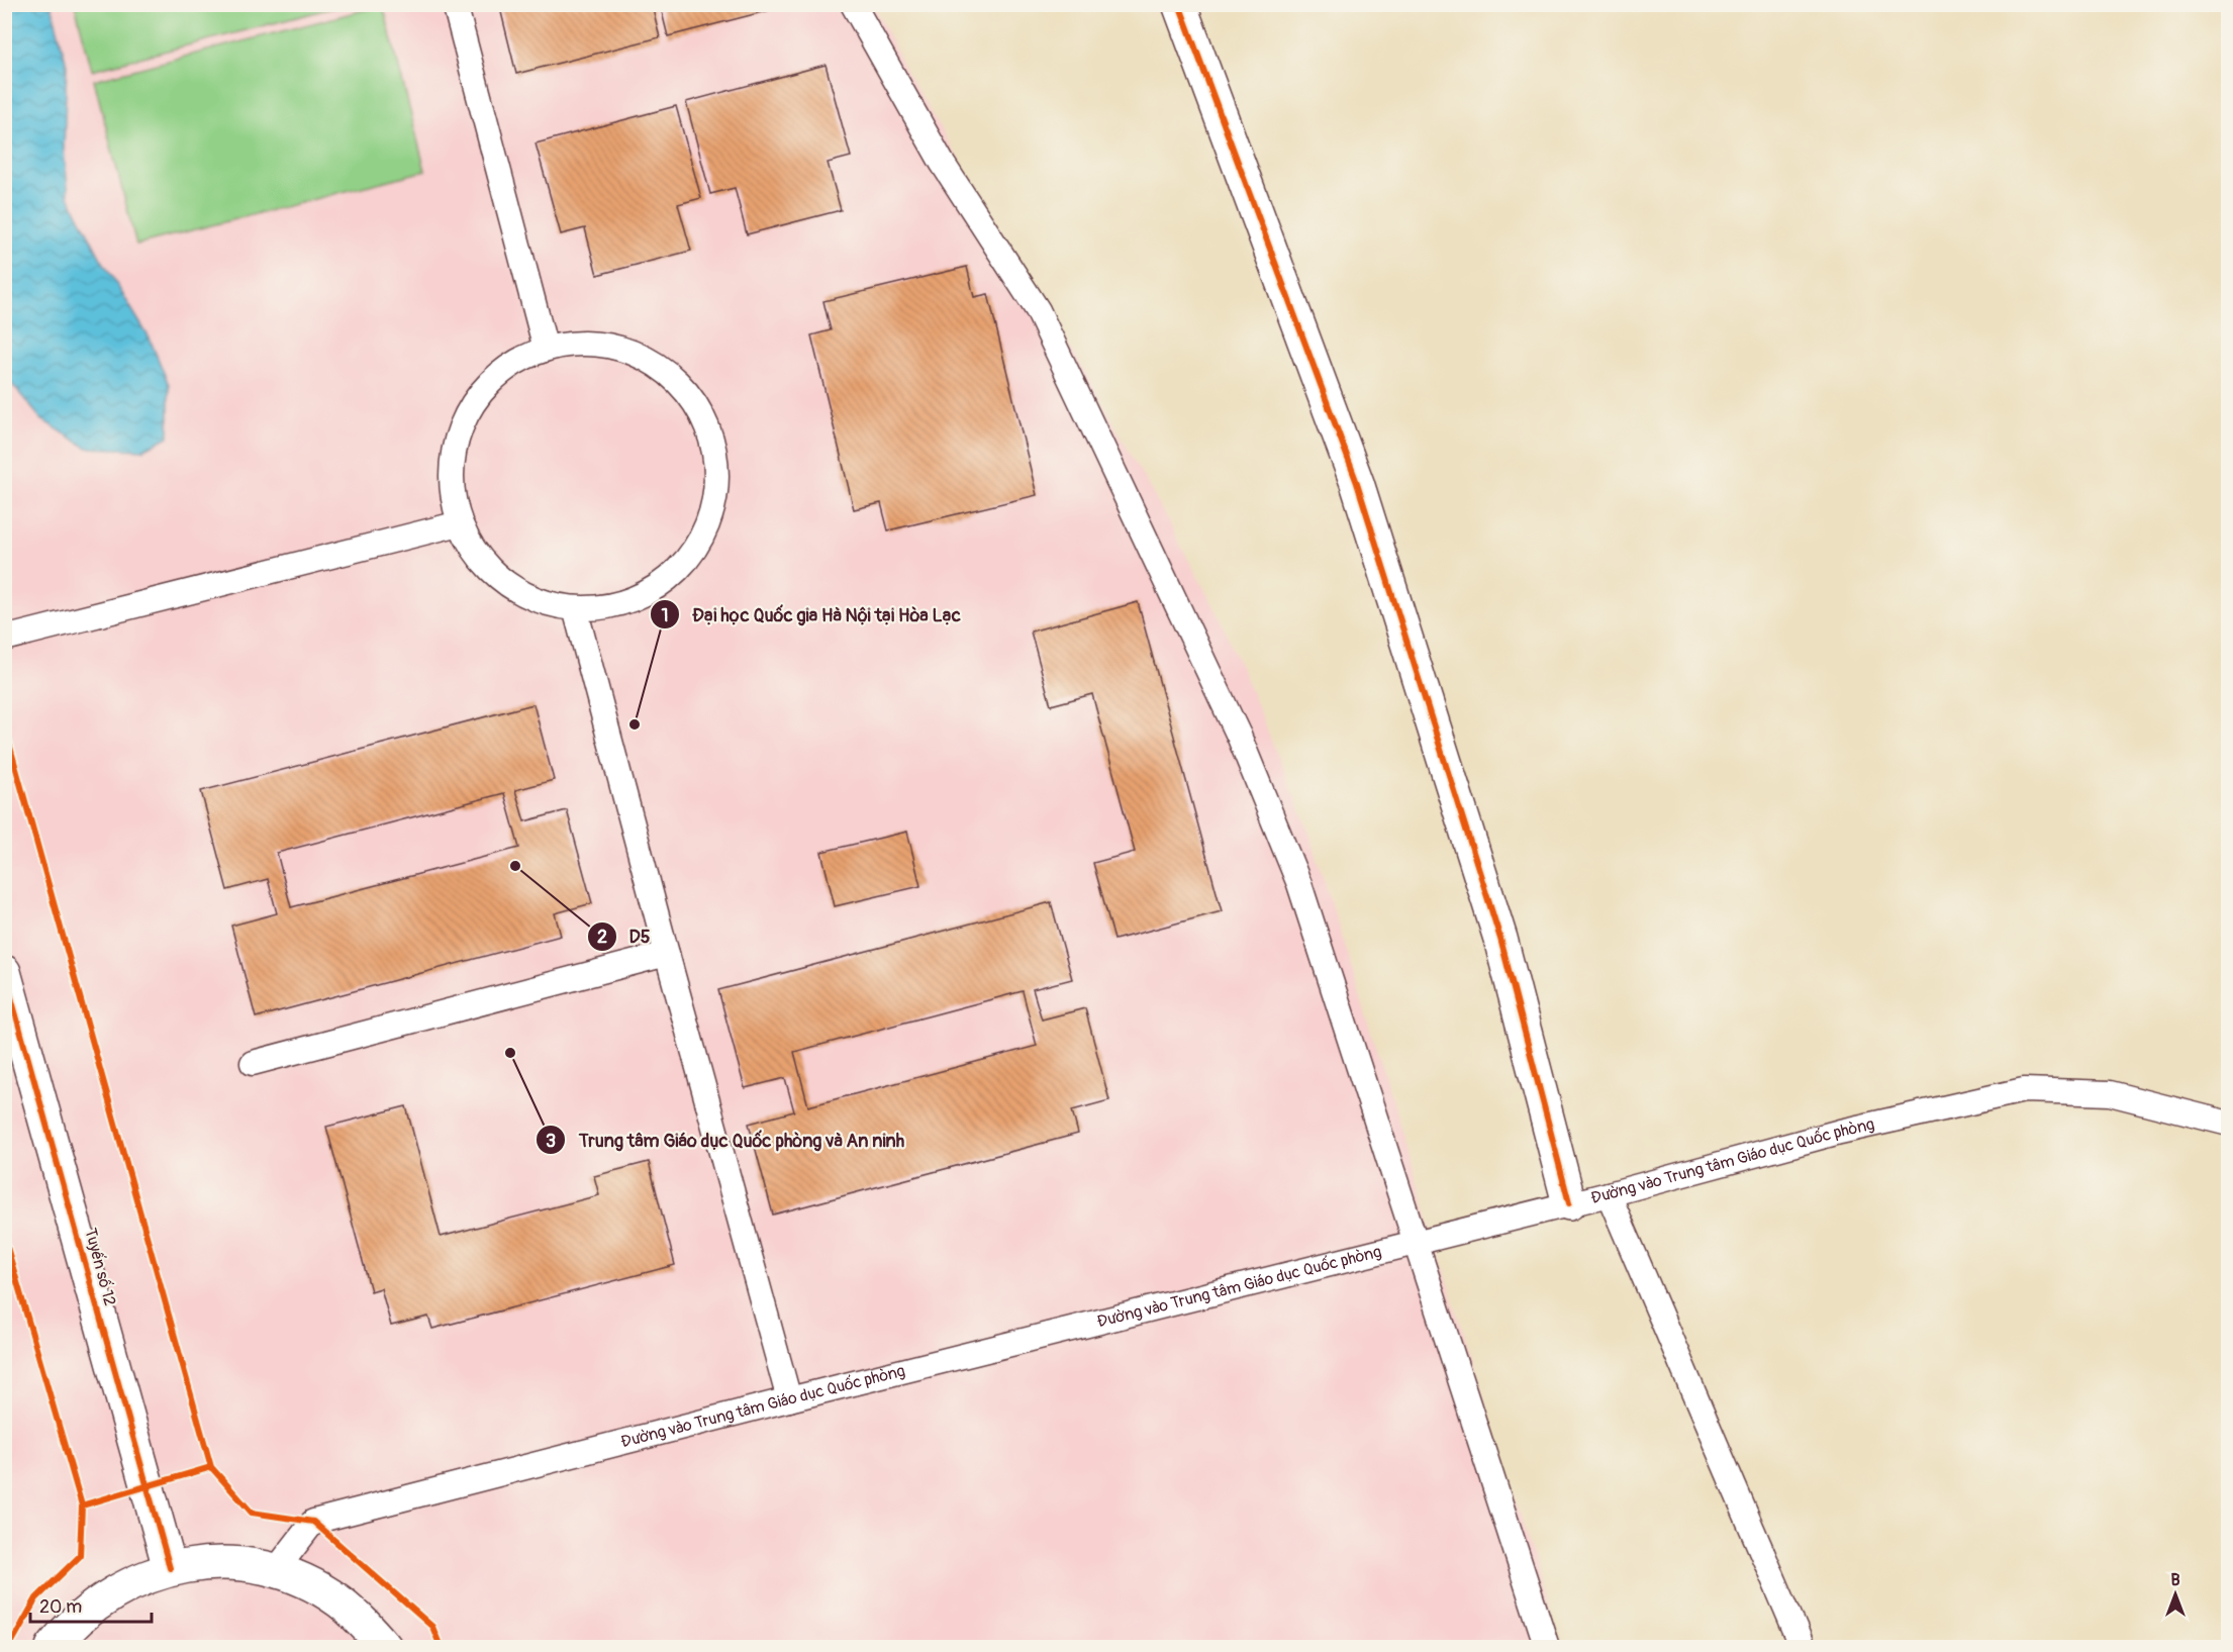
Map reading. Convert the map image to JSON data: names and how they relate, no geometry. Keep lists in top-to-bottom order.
{
  "streets": {
    "street": ["Tuyến số 12"],
    "lane": ["Đường vào Trung tâm Giáo dục Quốc phòng"]
  },
  "places": ["Đại học Quốc gia Hà Nội tại Hòa Lạc", "D5", "Trung tâm Giáo dục Quốc phòng và An ninh"],
  "scale_bar": "20 m",
  "north": "top"
}
